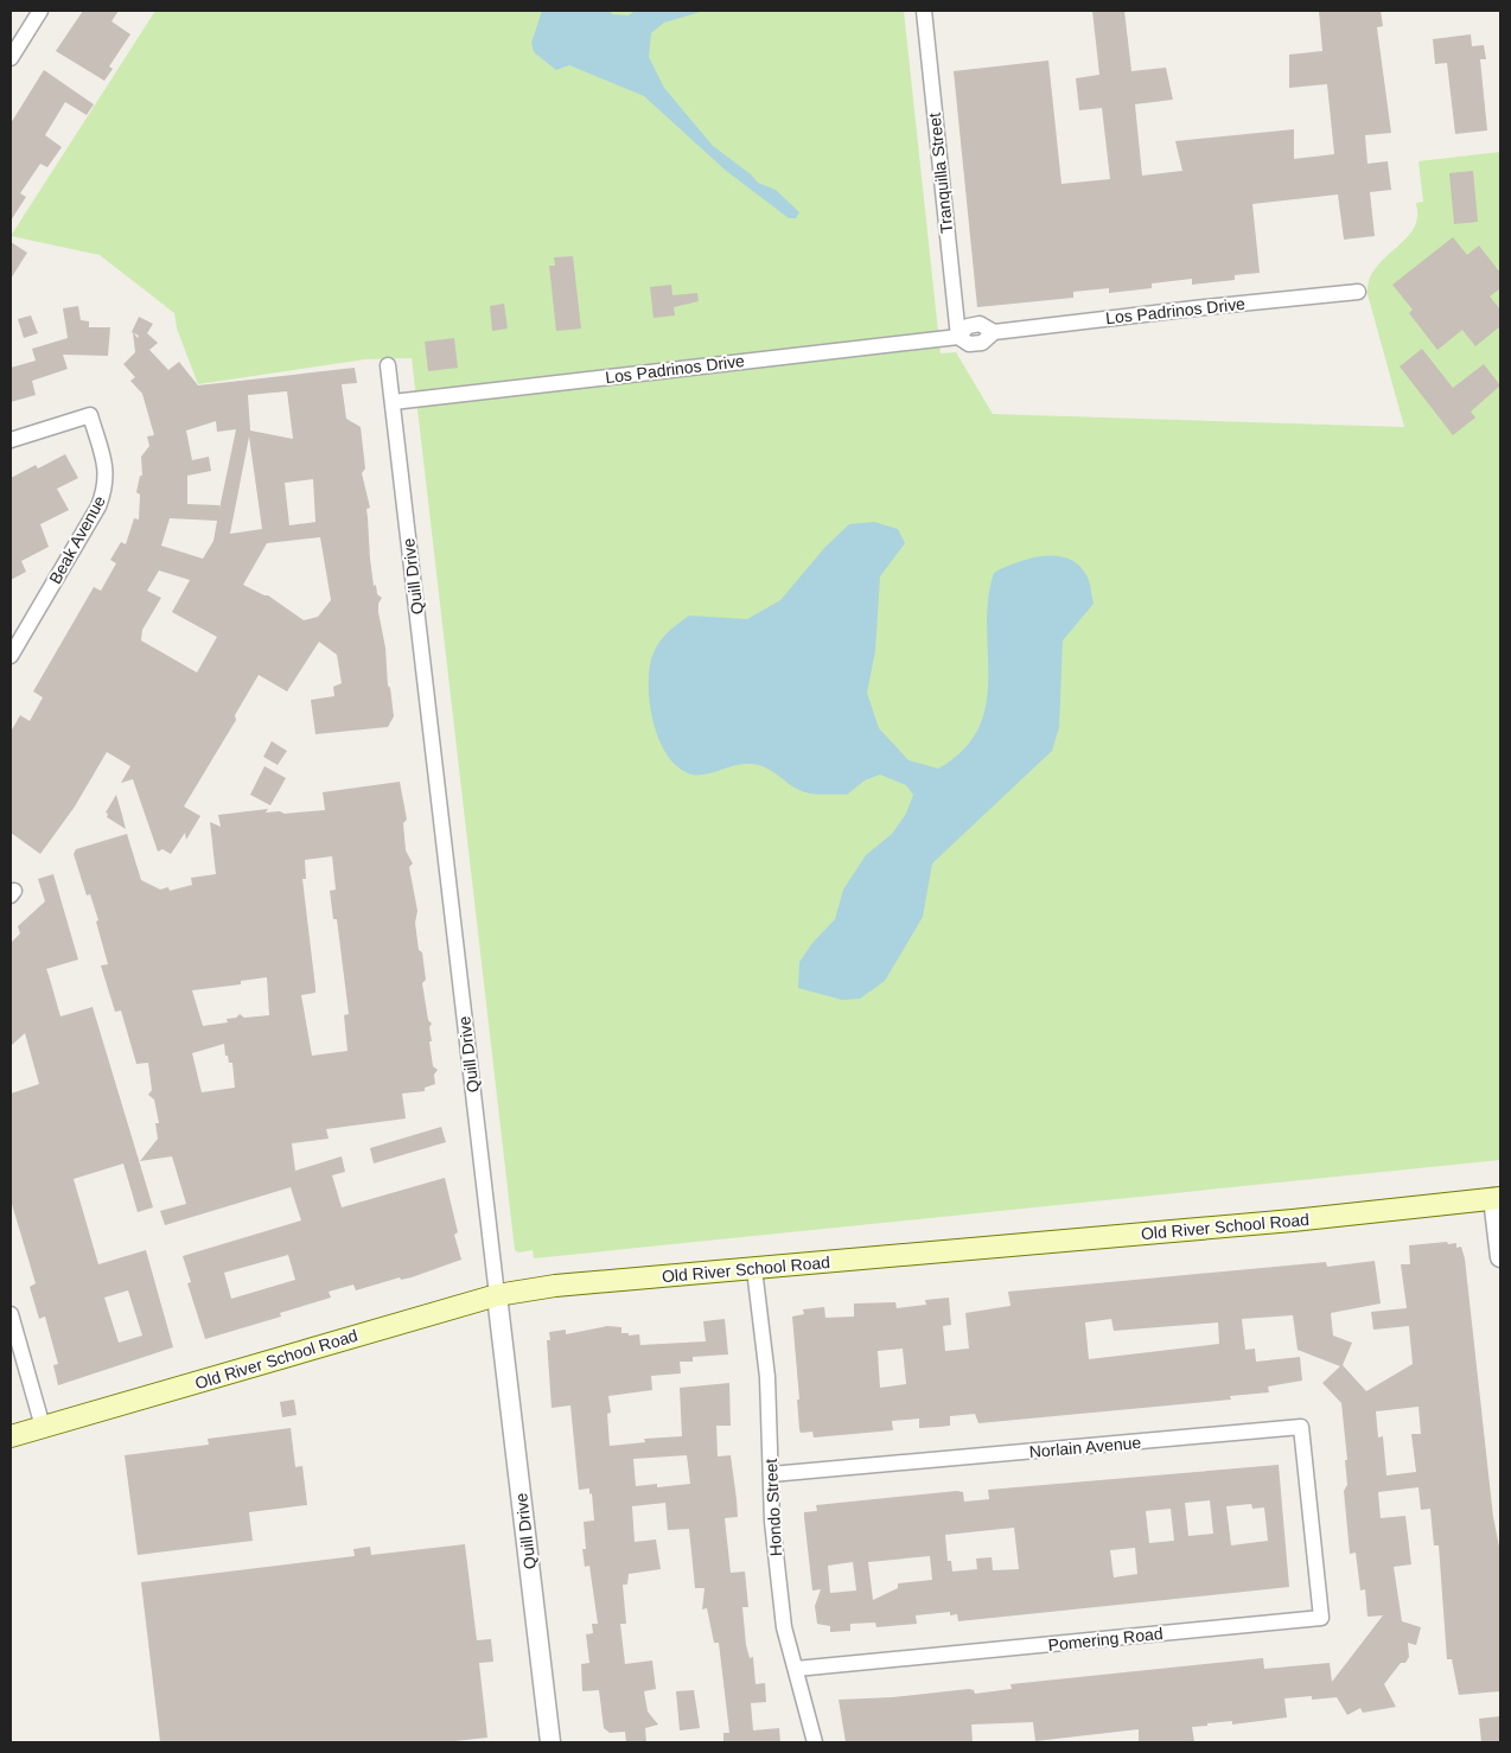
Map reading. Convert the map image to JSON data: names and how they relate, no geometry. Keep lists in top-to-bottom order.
{
  "streets": {
    "main road": ["Old River School Road"],
    "street": [
      "Tranquilla Street",
      "Los Padrinos Drive",
      "Beak Avenue",
      "Quill Drive",
      "Norlain Avenue",
      "Hondo Street",
      "Pomering Road"
    ]
  },
  "crossings": [
    ["Tranquilla Street", "Los Padrinos Drive"],
    ["Los Padrinos Drive", "Quill Drive"],
    ["Quill Drive", "Old River School Road"],
    ["Old River School Road", "Hondo Street"],
    ["Norlain Avenue", "Hondo Street"],
    ["Norlain Avenue", "Pomering Road"],
    ["Hondo Street", "Pomering Road"]
  ]
}
